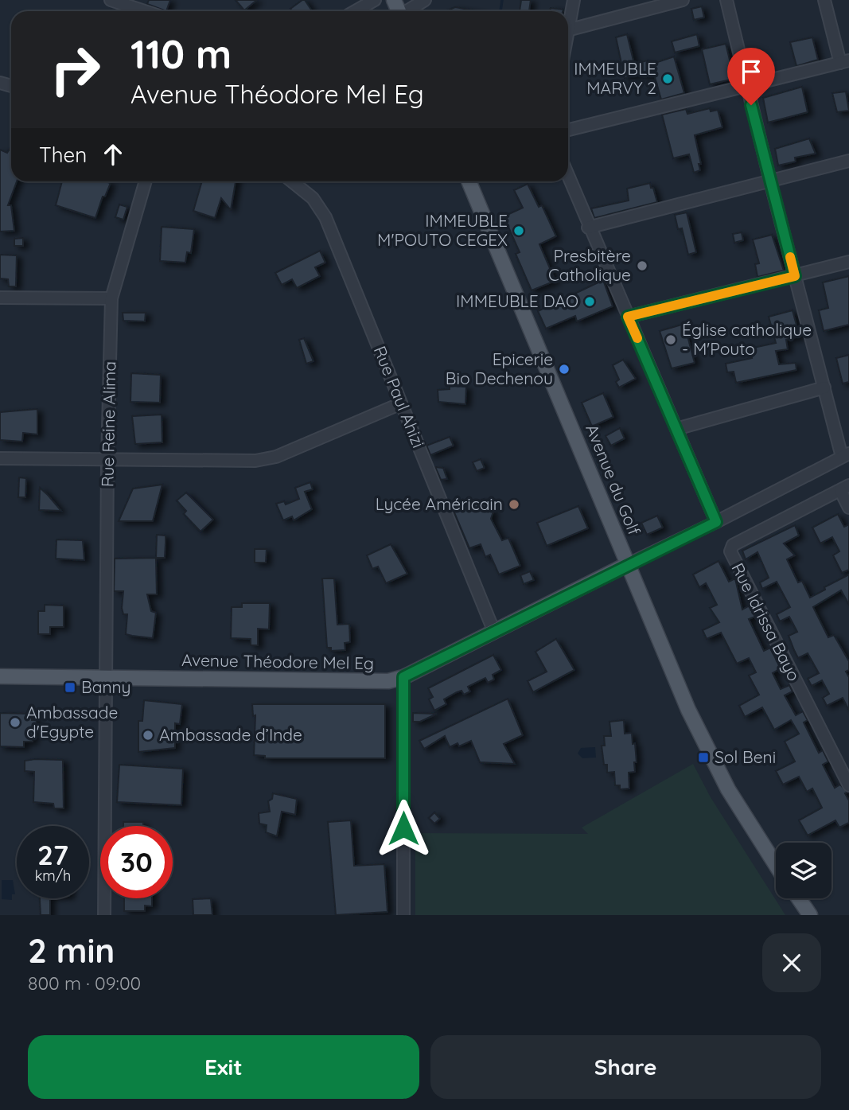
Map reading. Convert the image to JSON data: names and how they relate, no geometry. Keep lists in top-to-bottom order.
{
  "streets": {
    "main road": ["Avenue du Golf", "Avenue Théodore Mel Eg"],
    "street": ["Rue Paul Ahizi", "Rue Reine Alima", "Rue Idrissa Bayo"]
  },
  "crossings": [
    ["Rue Paul Ahizi", "Avenue Théodore Mel Eg"],
    ["Rue Reine Alima", "Avenue Théodore Mel Eg"],
    ["Avenue du Golf", "Avenue Théodore Mel Eg"]
  ],
  "places": {
    "other": [
      "IMMEUBLE MARVY 2",
      "IMMEUBLE M'POUTO CEGEX",
      "Presbitère Catholique",
      "IMMEUBLE DAO",
      "Église catholique - M'Pouto",
      "Epicerie Bio Dechenou",
      "Lycée Américain",
      "Ambassade d'Egypte",
      "Ambassade d’Inde"
    ],
    "transit": ["Banny", "Sol Beni"]
  },
  "page": {
    "turn": ["110 m", "Avenue Théodore Mel Eg"],
    "then": "Then",
    "speed": "27 km/h",
    "limit": "30",
    "heading": ["2 min", "800 m · 09:00"],
    "buttons": ["Exit", "Share"]
  }
}
